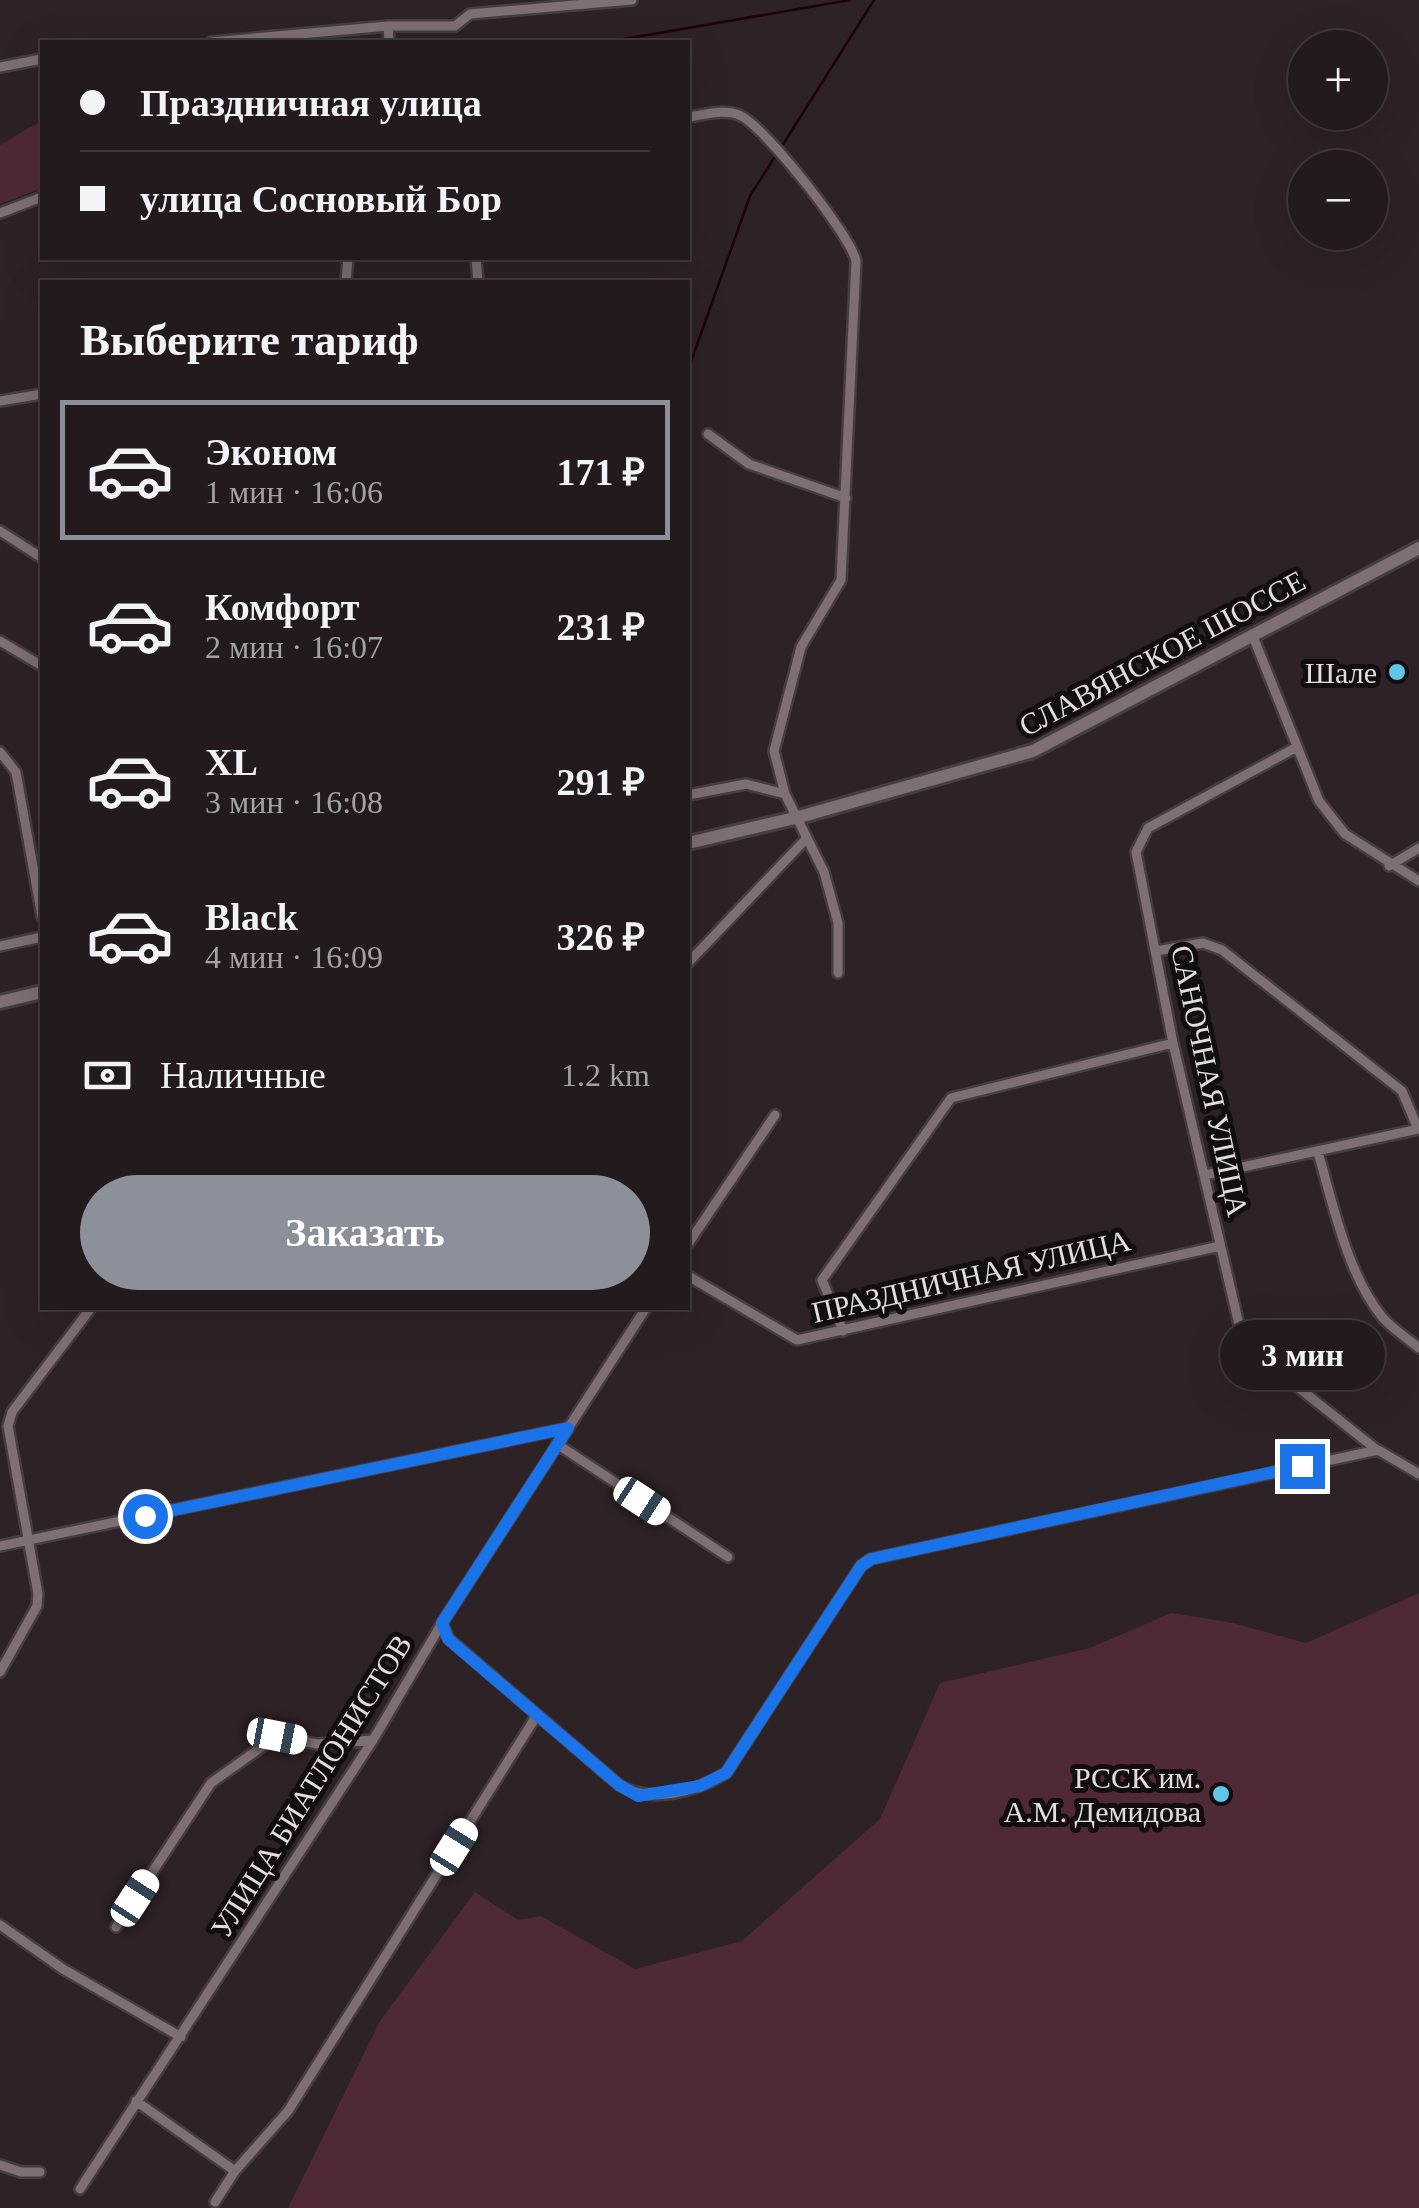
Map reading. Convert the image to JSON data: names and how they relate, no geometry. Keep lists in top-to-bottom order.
{
  "streets": {
    "main road": ["СЛАВЯНСКОЕ ШОССЕ"],
    "street": ["САНОЧНАЯ УЛИЦА", "ПРАЗДНИЧНАЯ УЛИЦА", "УЛИЦА БИАТЛОНИСТОВ"]
  },
  "crossings": [
    ["САНОЧНАЯ УЛИЦА", "ПРАЗДНИЧНАЯ УЛИЦА"]
  ],
  "places": ["Шале", "РССК им. А.М. Демидова"],
  "page": {
    "map_buttons": ["+", "−"],
    "banner": ["Праздничная улица", "улица Сосновый Бор"],
    "heading": "Выберите тариф",
    "list": [
      {
        "name": "Эконом",
        "note": "1 мин · 16:06",
        "value": "171 ₽"
      },
      {
        "name": "Комфорт",
        "note": "2 мин · 16:07",
        "value": "231 ₽"
      },
      {
        "name": "XL",
        "note": "3 мин · 16:08",
        "value": "291 ₽"
      },
      {
        "name": "Black",
        "note": "4 мин · 16:09",
        "value": "326 ₽"
      }
    ],
    "pay": ["Наличные", "1.2 km"],
    "buttons": "Заказать",
    "bubble": "3 мин"
  }
}
